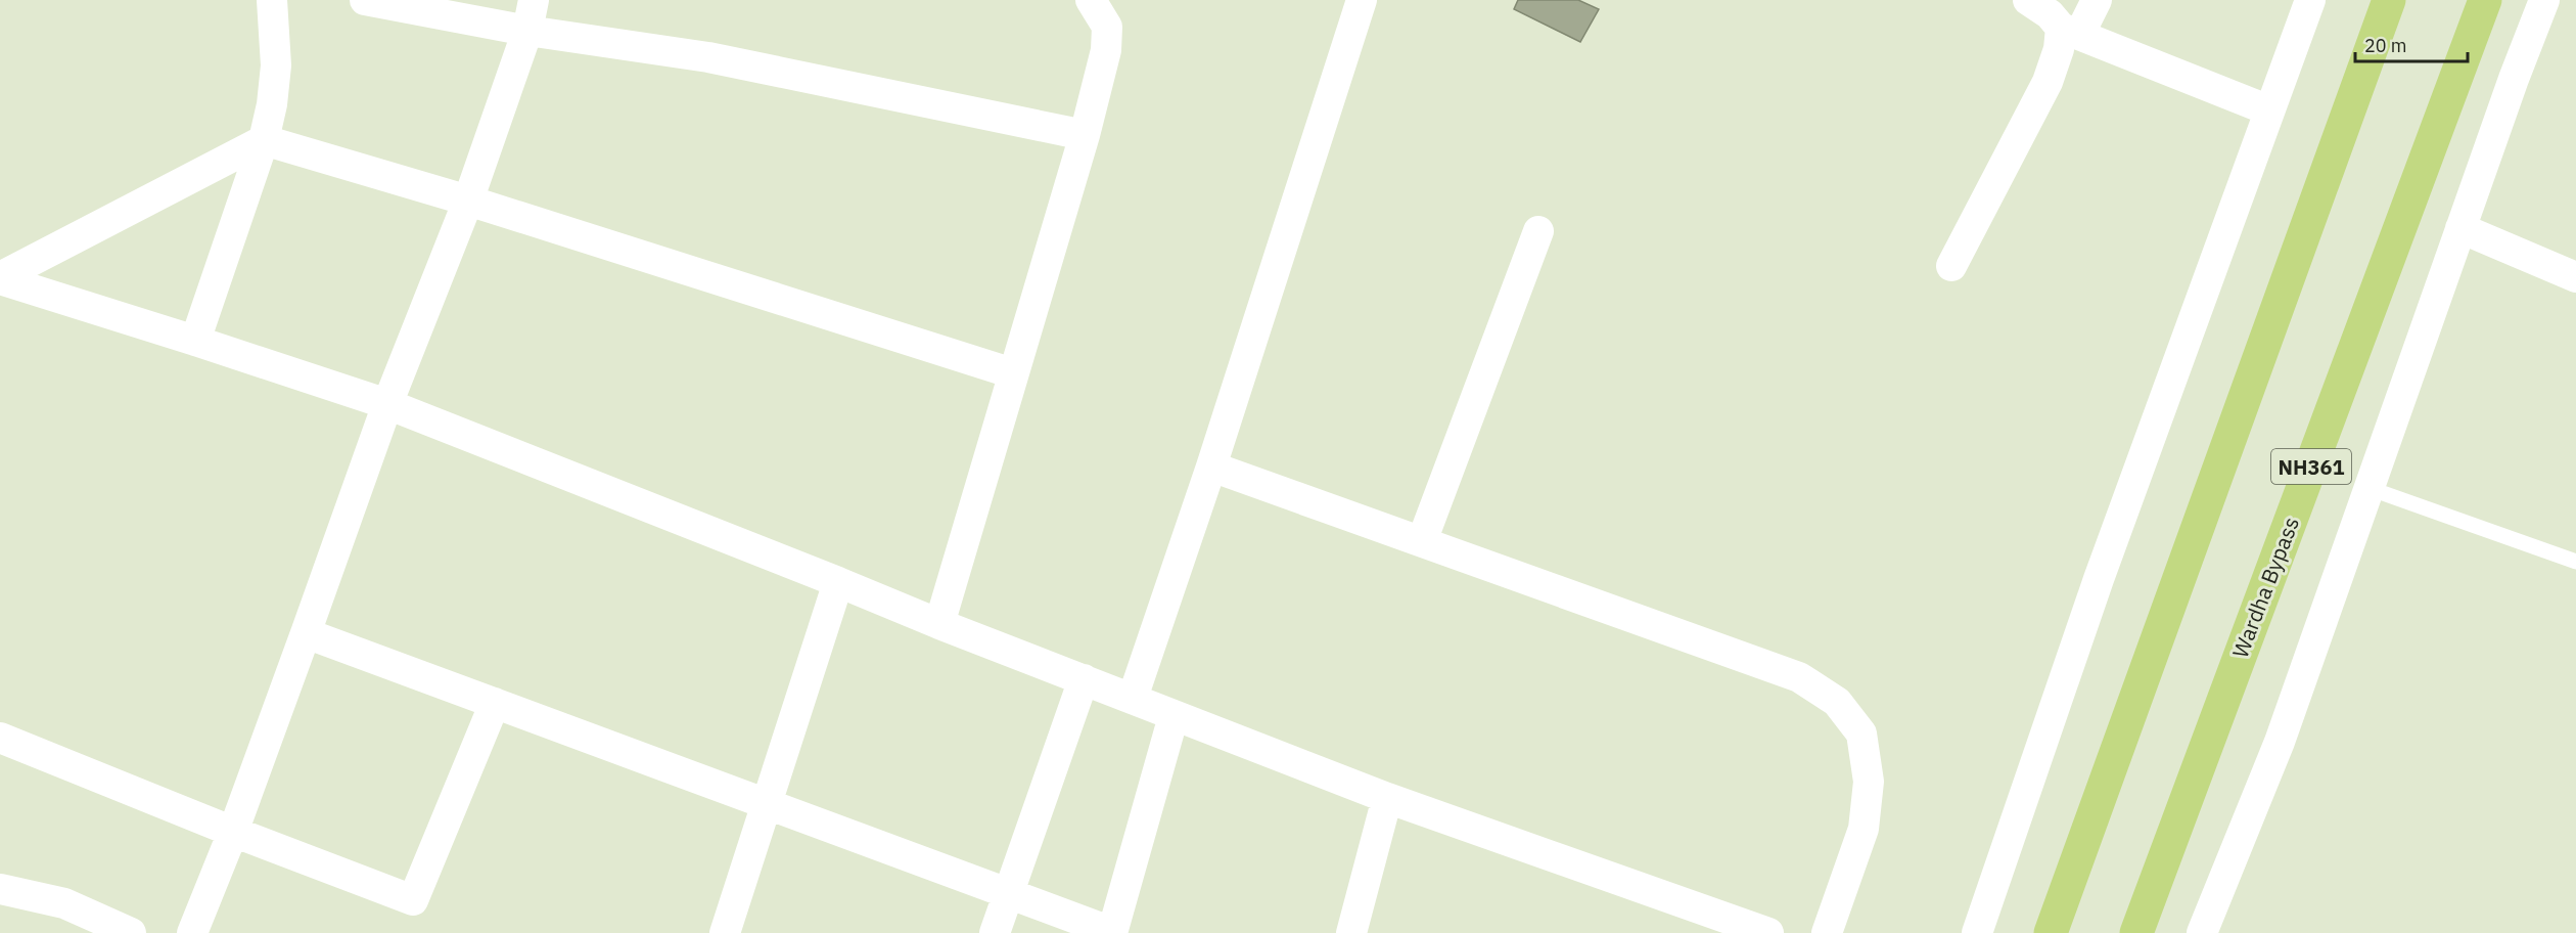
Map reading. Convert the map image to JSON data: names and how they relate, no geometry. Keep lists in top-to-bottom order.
{
  "streets": {
    "highway": ["NH361", "Wardha Bypass"]
  },
  "scale_bar": "20 m"
}
